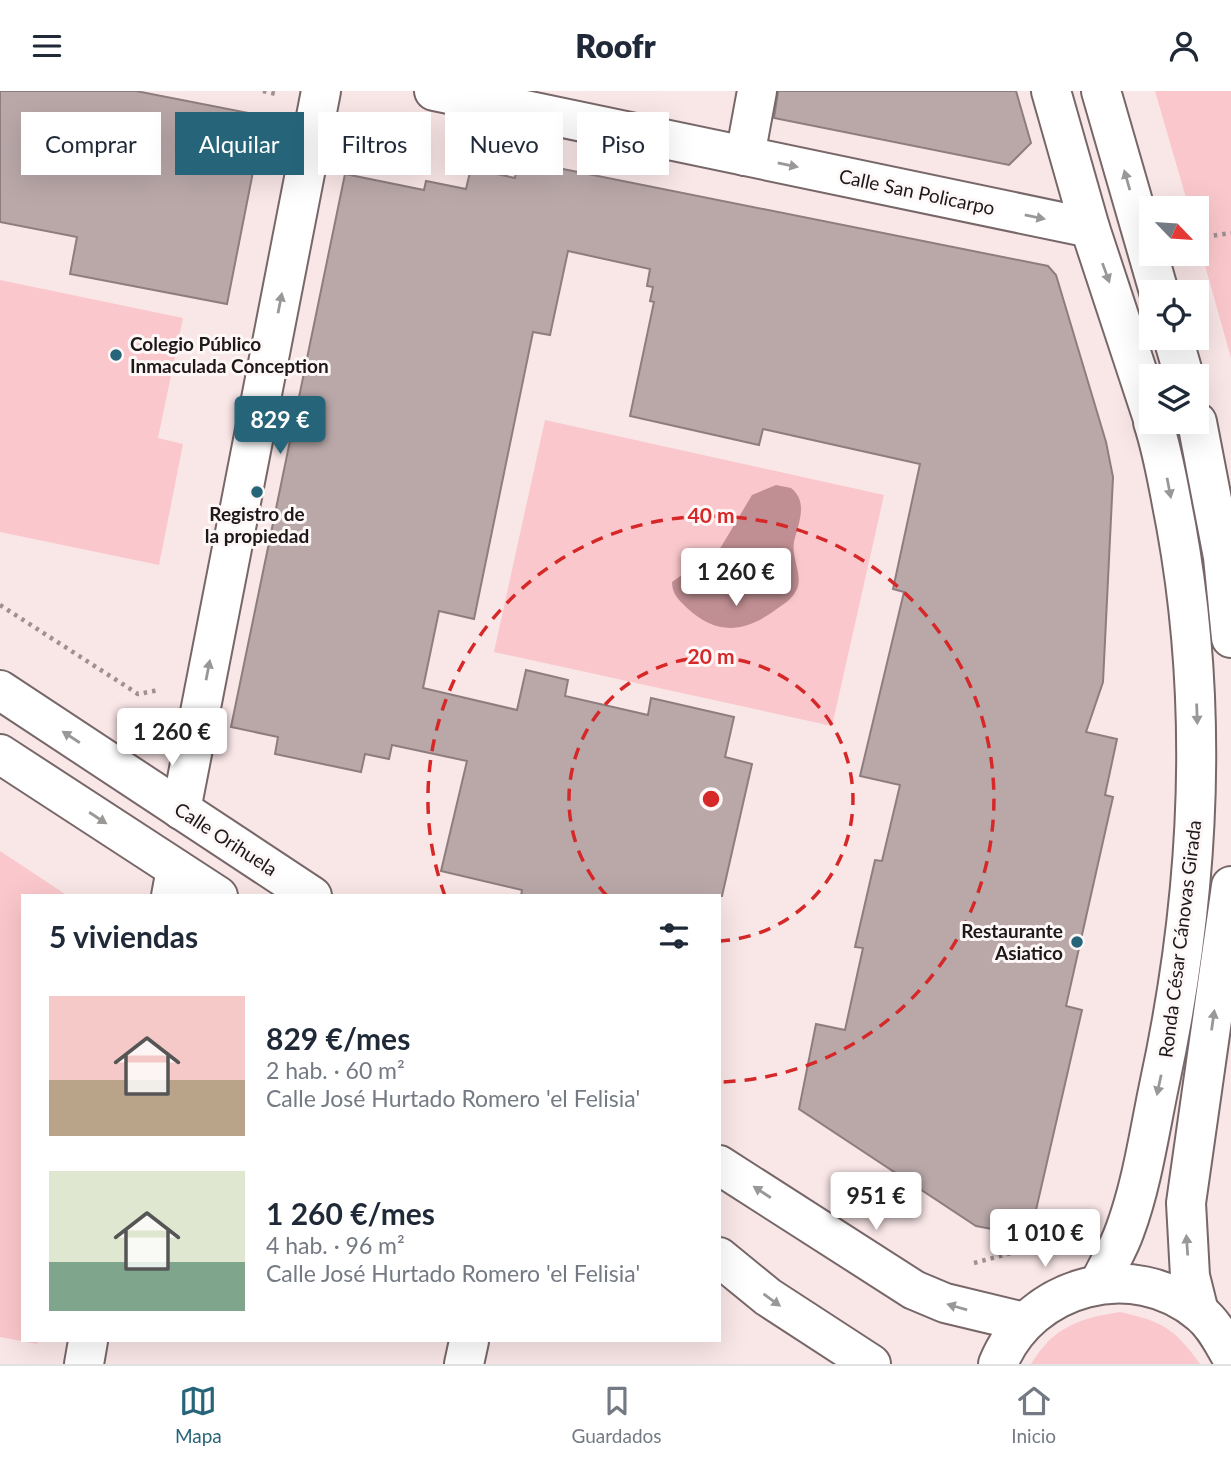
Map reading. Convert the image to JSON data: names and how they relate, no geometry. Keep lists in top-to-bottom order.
{
  "streets": {
    "street": ["Calle San Policarpo", "Calle Orihuela", "Ronda César Cánovas Girada"]
  },
  "one_way": ["Calle San Policarpo"],
  "places": ["Colegio Público Inmaculada Conception", "Registro de la propiedad", "Restaurante Asiatico"],
  "north": "bottom right",
  "page": {
    "header": "Roofr",
    "chip": [
      "Comprar",
      "Alquilar",
      "Filtros",
      "Nuevo",
      "Piso"
    ],
    "price": [
      "829 €",
      "1 260 €",
      "1 260 €",
      "951 €",
      "1 010 €"
    ],
    "heading": "5 viviendas",
    "list": [
      {
        "name": "829 €/mes",
        "note": "2 hab. · 60 m² · Calle José Hurtado Romero 'el Felisia'"
      },
      {
        "name": "1 260 €/mes",
        "note": "4 hab. · 96 m² · Calle José Hurtado Romero 'el Felisia'"
      }
    ],
    "tabs": ["Mapa", "Guardados", "Inicio"]
  },
  "rings": ["40 m", "20 m"]
}
